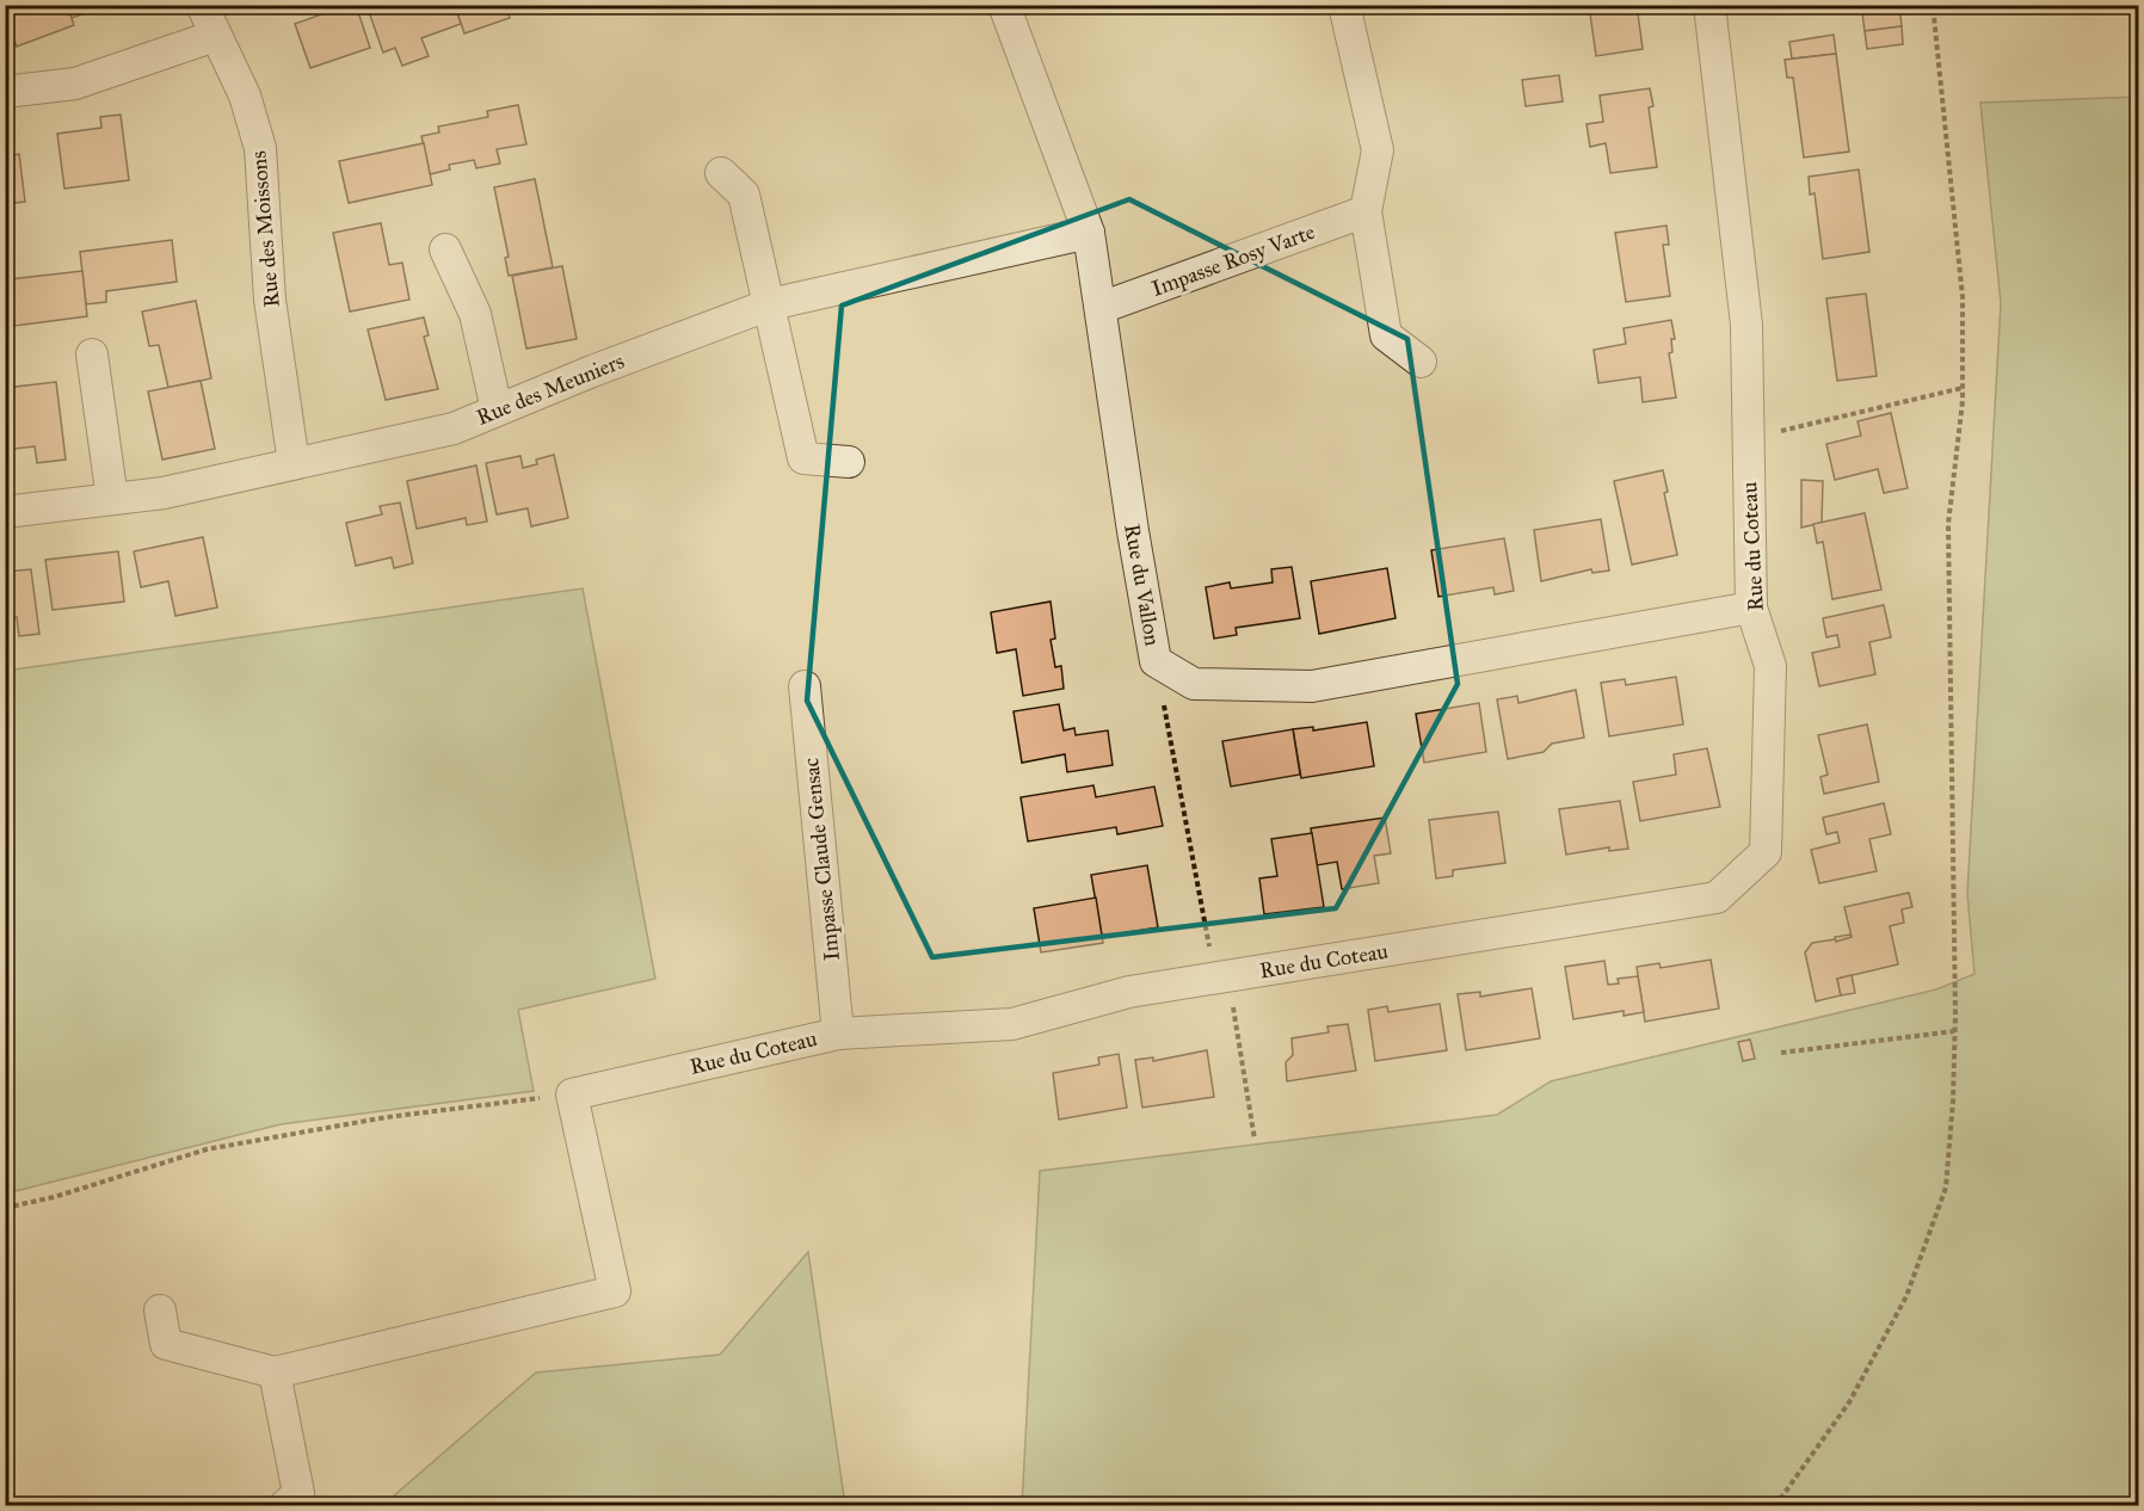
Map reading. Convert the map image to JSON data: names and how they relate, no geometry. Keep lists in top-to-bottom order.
{
  "streets": {
    "street": [
      "Rue des Moissons",
      "Impasse Rosy Varte",
      "Rue des Meuniers",
      "Rue du Coteau",
      "Rue du Vallon",
      "Impasse Claude Gensac"
    ]
  },
  "crossings": [
    ["Rue des Moissons", "Rue des Meuniers"],
    ["Impasse Rosy Varte", "Rue du Vallon"],
    ["Rue des Meuniers", "Rue du Vallon"],
    ["Rue du Coteau", "Rue du Vallon"],
    ["Rue du Coteau", "Impasse Claude Gensac"]
  ]
}
